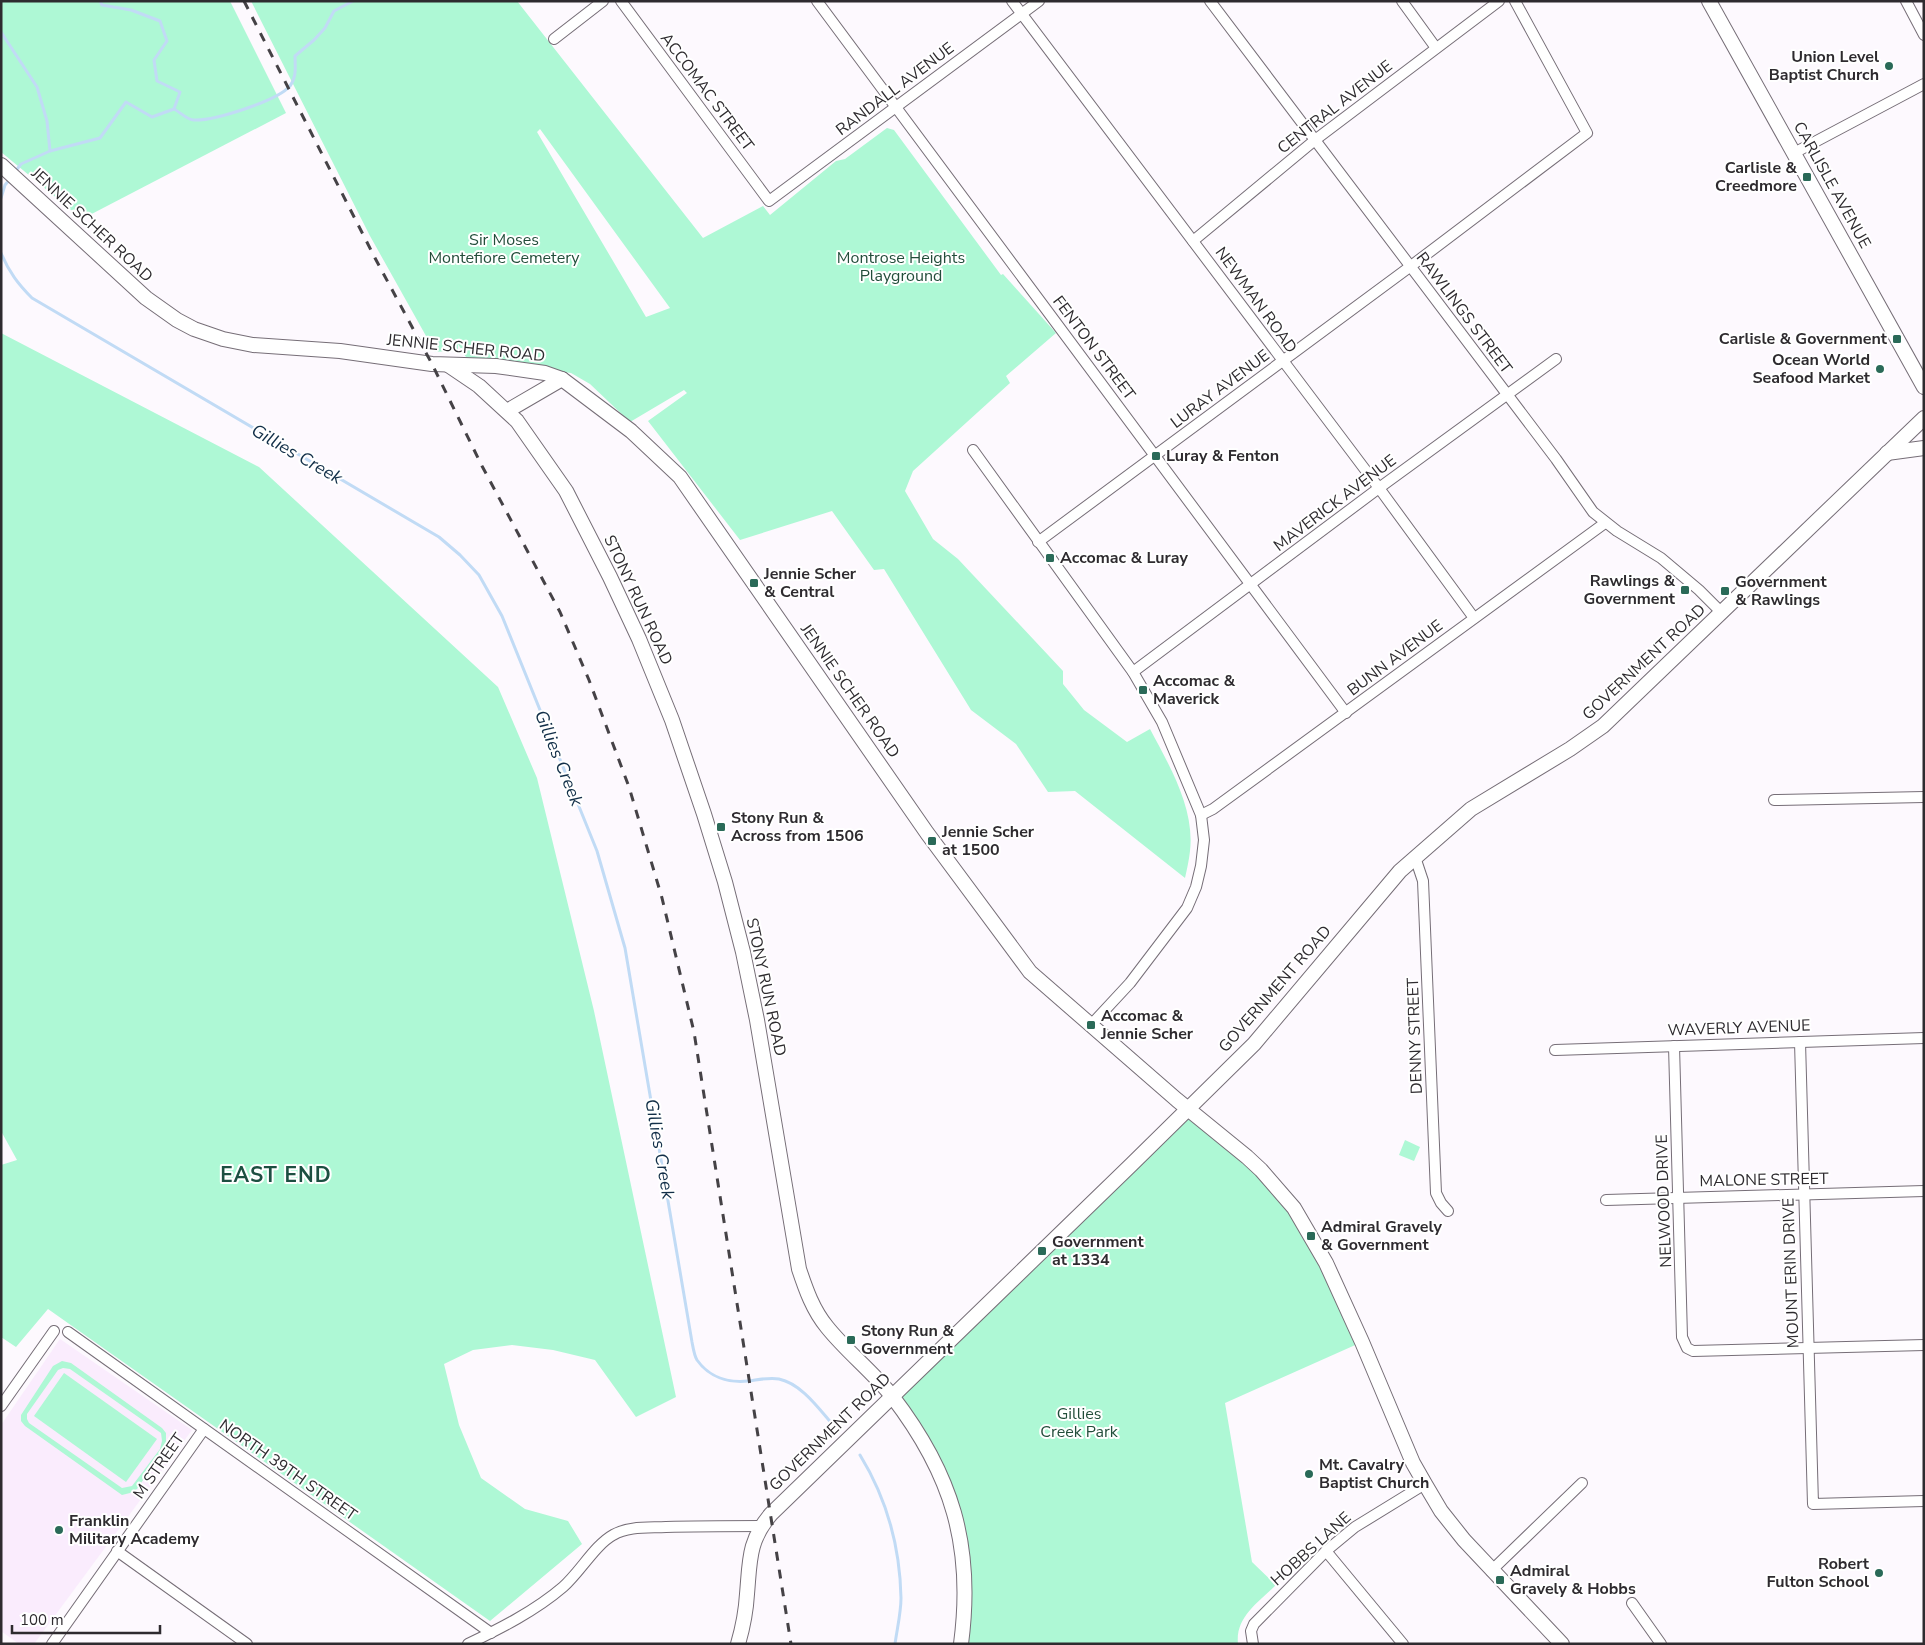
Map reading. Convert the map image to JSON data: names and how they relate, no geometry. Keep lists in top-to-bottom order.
{
  "streets": {
    "street": [
      "RANDALL AVENUE",
      "ACCOMAC STREET",
      "CENTRAL AVENUE",
      "CARLISLE AVENUE",
      "JENNIE SCHER ROAD",
      "NEWMAN ROAD",
      "RAWLINGS STREET",
      "FENTON STREET",
      "LURAY AVENUE",
      "MAVERICK AVENUE",
      "STONY RUN ROAD",
      "BUNN AVENUE",
      "GOVERNMENT ROAD",
      "WAVERLY AVENUE",
      "DENNY STREET",
      "MALONE STREET",
      "NELWOOD DRIVE",
      "MOUNT ERIN DRIVE",
      "M STREET",
      "NORTH 39TH STREET",
      "HOBBS LANE"
    ]
  },
  "crossings": [
    ["RANDALL AVENUE", "ACCOMAC STREET"],
    ["RANDALL AVENUE", "NEWMAN ROAD"],
    ["RANDALL AVENUE", "FENTON STREET"],
    ["CENTRAL AVENUE", "NEWMAN ROAD"],
    ["CENTRAL AVENUE", "RAWLINGS STREET"],
    ["JENNIE SCHER ROAD", "STONY RUN ROAD"],
    ["JENNIE SCHER ROAD", "GOVERNMENT ROAD"],
    ["JENNIE SCHER ROAD", "HOBBS LANE"],
    ["NEWMAN ROAD", "LURAY AVENUE"],
    ["NEWMAN ROAD", "MAVERICK AVENUE"],
    ["NEWMAN ROAD", "BUNN AVENUE"],
    ["RAWLINGS STREET", "LURAY AVENUE"],
    ["RAWLINGS STREET", "MAVERICK AVENUE"],
    ["RAWLINGS STREET", "BUNN AVENUE"],
    ["RAWLINGS STREET", "GOVERNMENT ROAD"],
    ["FENTON STREET", "LURAY AVENUE"],
    ["FENTON STREET", "MAVERICK AVENUE"],
    ["FENTON STREET", "BUNN AVENUE"],
    ["STONY RUN ROAD", "GOVERNMENT ROAD"],
    ["GOVERNMENT ROAD", "DENNY STREET"],
    ["WAVERLY AVENUE", "NELWOOD DRIVE"],
    ["WAVERLY AVENUE", "MOUNT ERIN DRIVE"],
    ["MALONE STREET", "NELWOOD DRIVE"],
    ["MALONE STREET", "MOUNT ERIN DRIVE"],
    ["NELWOOD DRIVE", "MOUNT ERIN DRIVE"],
    ["M STREET", "NORTH 39TH STREET"]
  ],
  "districts": ["EAST END"],
  "water": ["Gillies Creek"],
  "parks": ["Sir Moses Montefiore Cemetery", "Montrose Heights Playground", "Gillies Creek Park"],
  "places": {
    "other": [
      "Union Level Baptist Church",
      "Ocean World Seafood Market",
      "Mt. Cavalry Baptist Church",
      "Franklin Military Academy",
      "Robert Fulton School"
    ],
    "transit": [
      "Carlisle & Creedmore",
      "Carlisle & Government",
      "Luray & Fenton",
      "Accomac & Luray",
      "Jennie Scher & Central",
      "Rawlings & Government",
      "Government & Rawlings",
      "Accomac & Maverick",
      "Stony Run & Across from 1506",
      "Jennie Scher at 1500",
      "Accomac & Jennie Scher",
      "Admiral Gravely & Government",
      "Government at 1334",
      "Stony Run & Government",
      "Admiral Gravely & Hobbs"
    ]
  },
  "scale_bar": "100 m"
}
